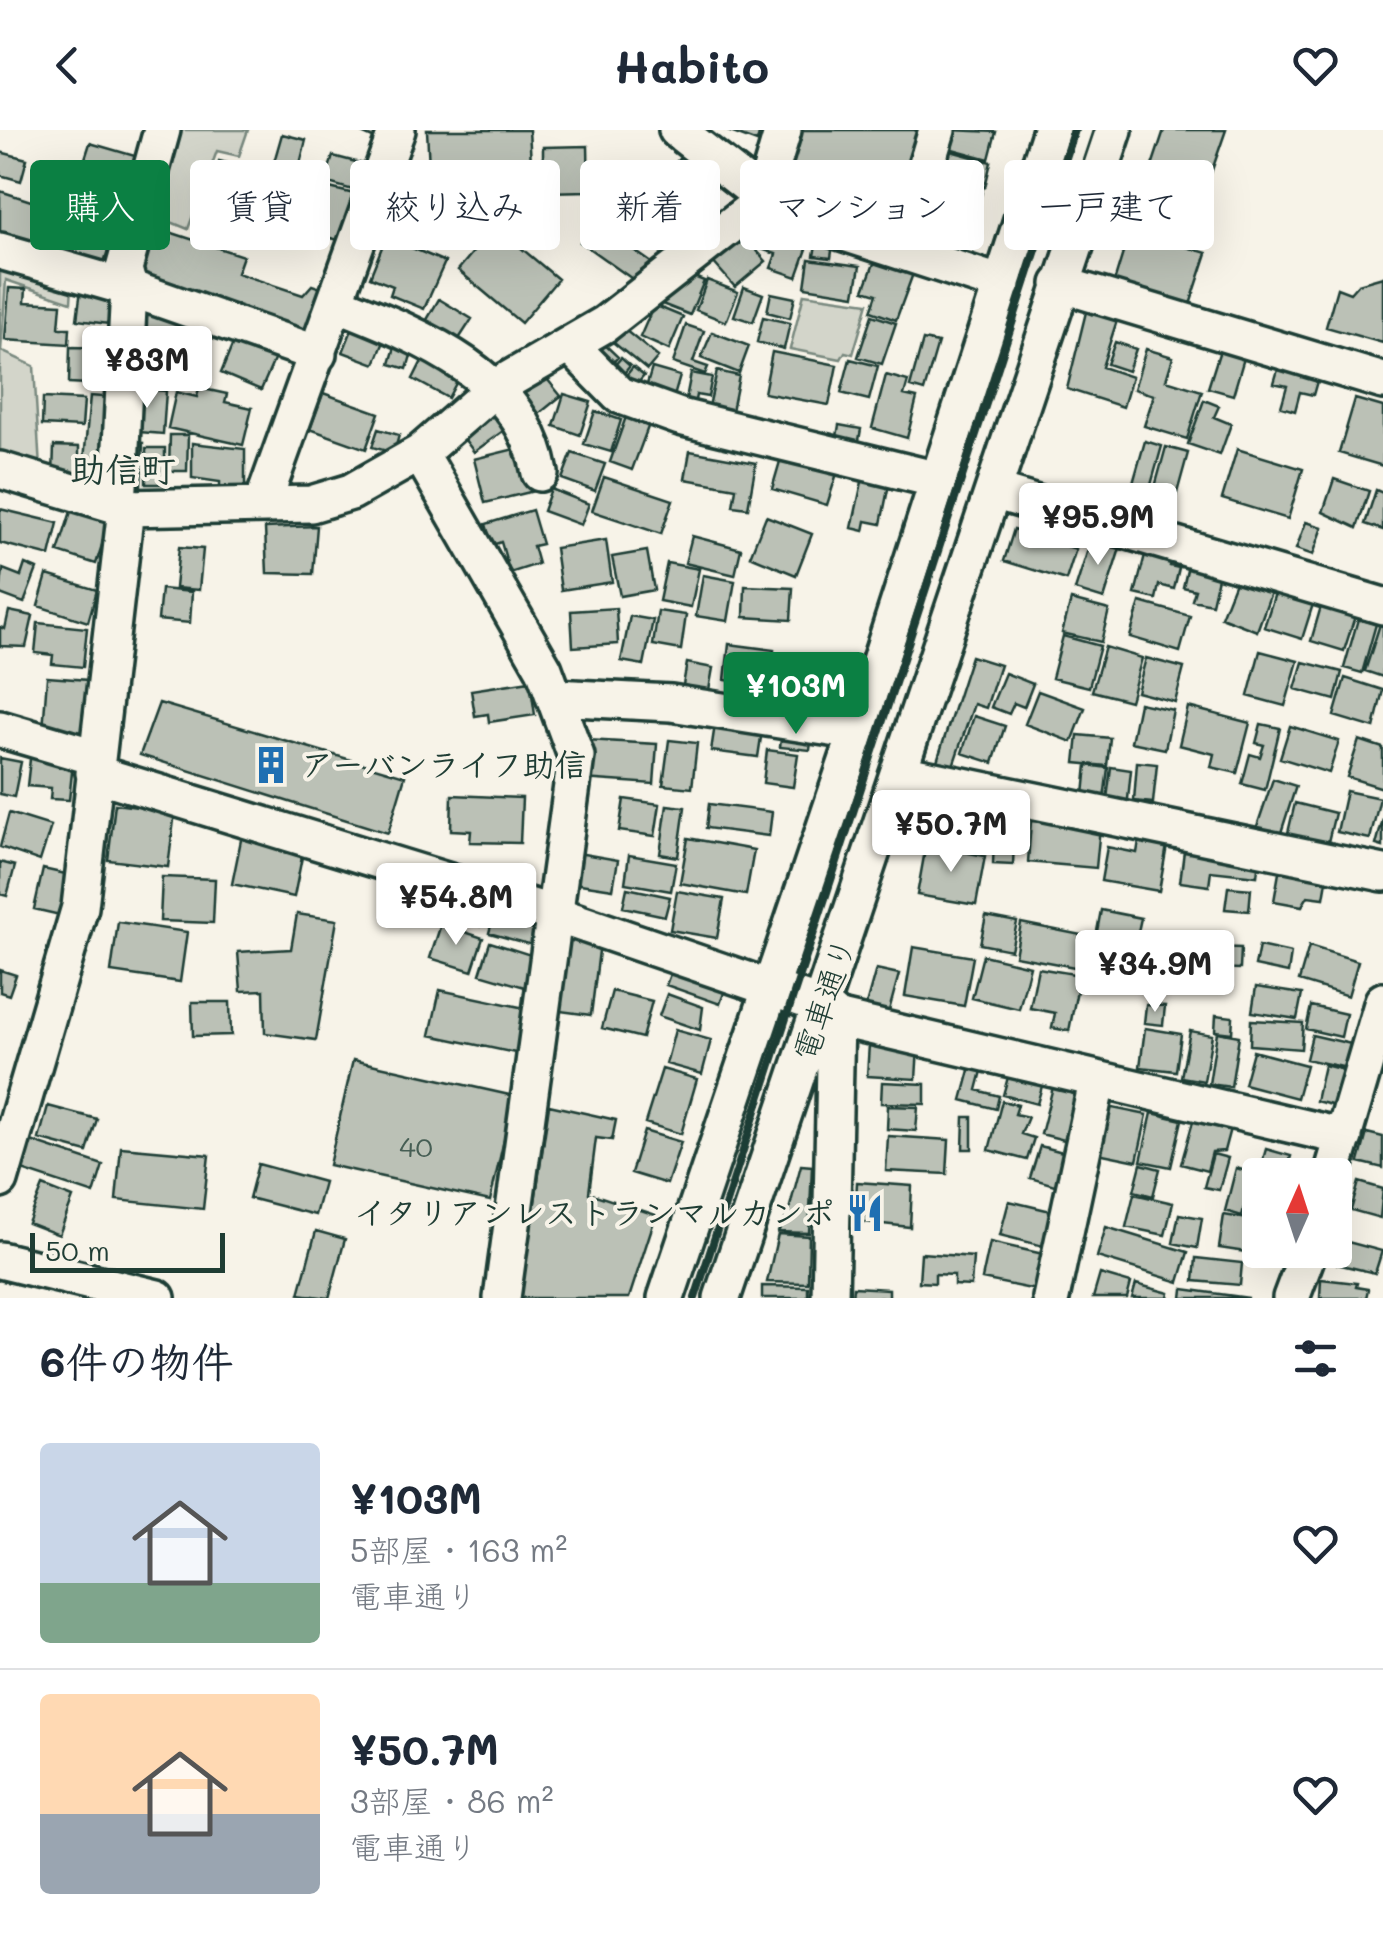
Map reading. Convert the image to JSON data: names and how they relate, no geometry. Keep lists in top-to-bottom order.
{
  "streets": {
    "street": ["電車通り"]
  },
  "districts": ["助信町"],
  "places": {
    "building": ["アーバンライフ助信"],
    "restaurant": ["イタリアンレストランマルカンポ"]
  },
  "house_numbers": ["40"],
  "scale_bar": "50 m",
  "north": "top",
  "page": {
    "header": "Habito",
    "chip": [
      "購入",
      "賃貸",
      "絞り込み",
      "新着",
      "マンション",
      "一戸建て"
    ],
    "price": [
      "¥83M",
      "¥95.9M",
      "¥103M",
      "¥50.7M",
      "¥54.8M",
      "¥34.9M"
    ],
    "scale": "50 m",
    "heading": "6件の物件",
    "list": [
      {
        "name": "¥103M",
        "note": "5部屋 · 163 m² · 電車通り"
      },
      {
        "name": "¥50.7M",
        "note": "3部屋 · 86 m² · 電車通り"
      }
    ]
  }
}
